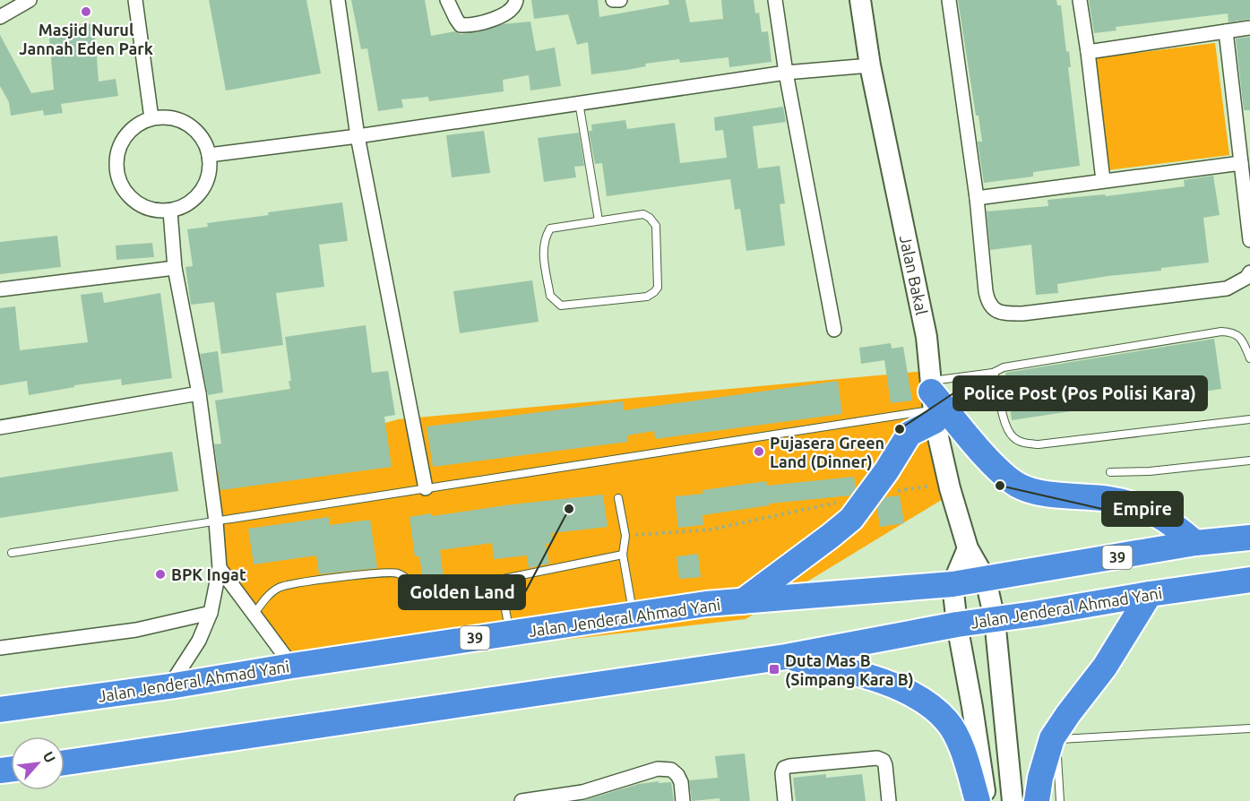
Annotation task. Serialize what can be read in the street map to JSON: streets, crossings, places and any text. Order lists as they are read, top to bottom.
{
  "streets": {
    "highway": ["39", "Jalan Jenderal Ahmad Yani"],
    "street": ["Jalan Bakal"]
  },
  "crossings": [
    ["Jalan Bakal", "Jalan Jenderal Ahmad Yani"]
  ],
  "places": {
    "other": [
      "Masjid Nurul Jannah Eden Park",
      "Police Post (Pos Polisi Kara)",
      "Pujasera Green Land (Dinner)",
      "Empire",
      "Golden Land",
      "BPK Ingat"
    ],
    "transit": ["Duta Mas B (Simpang Kara B)"]
  },
  "north": "top right"
}
